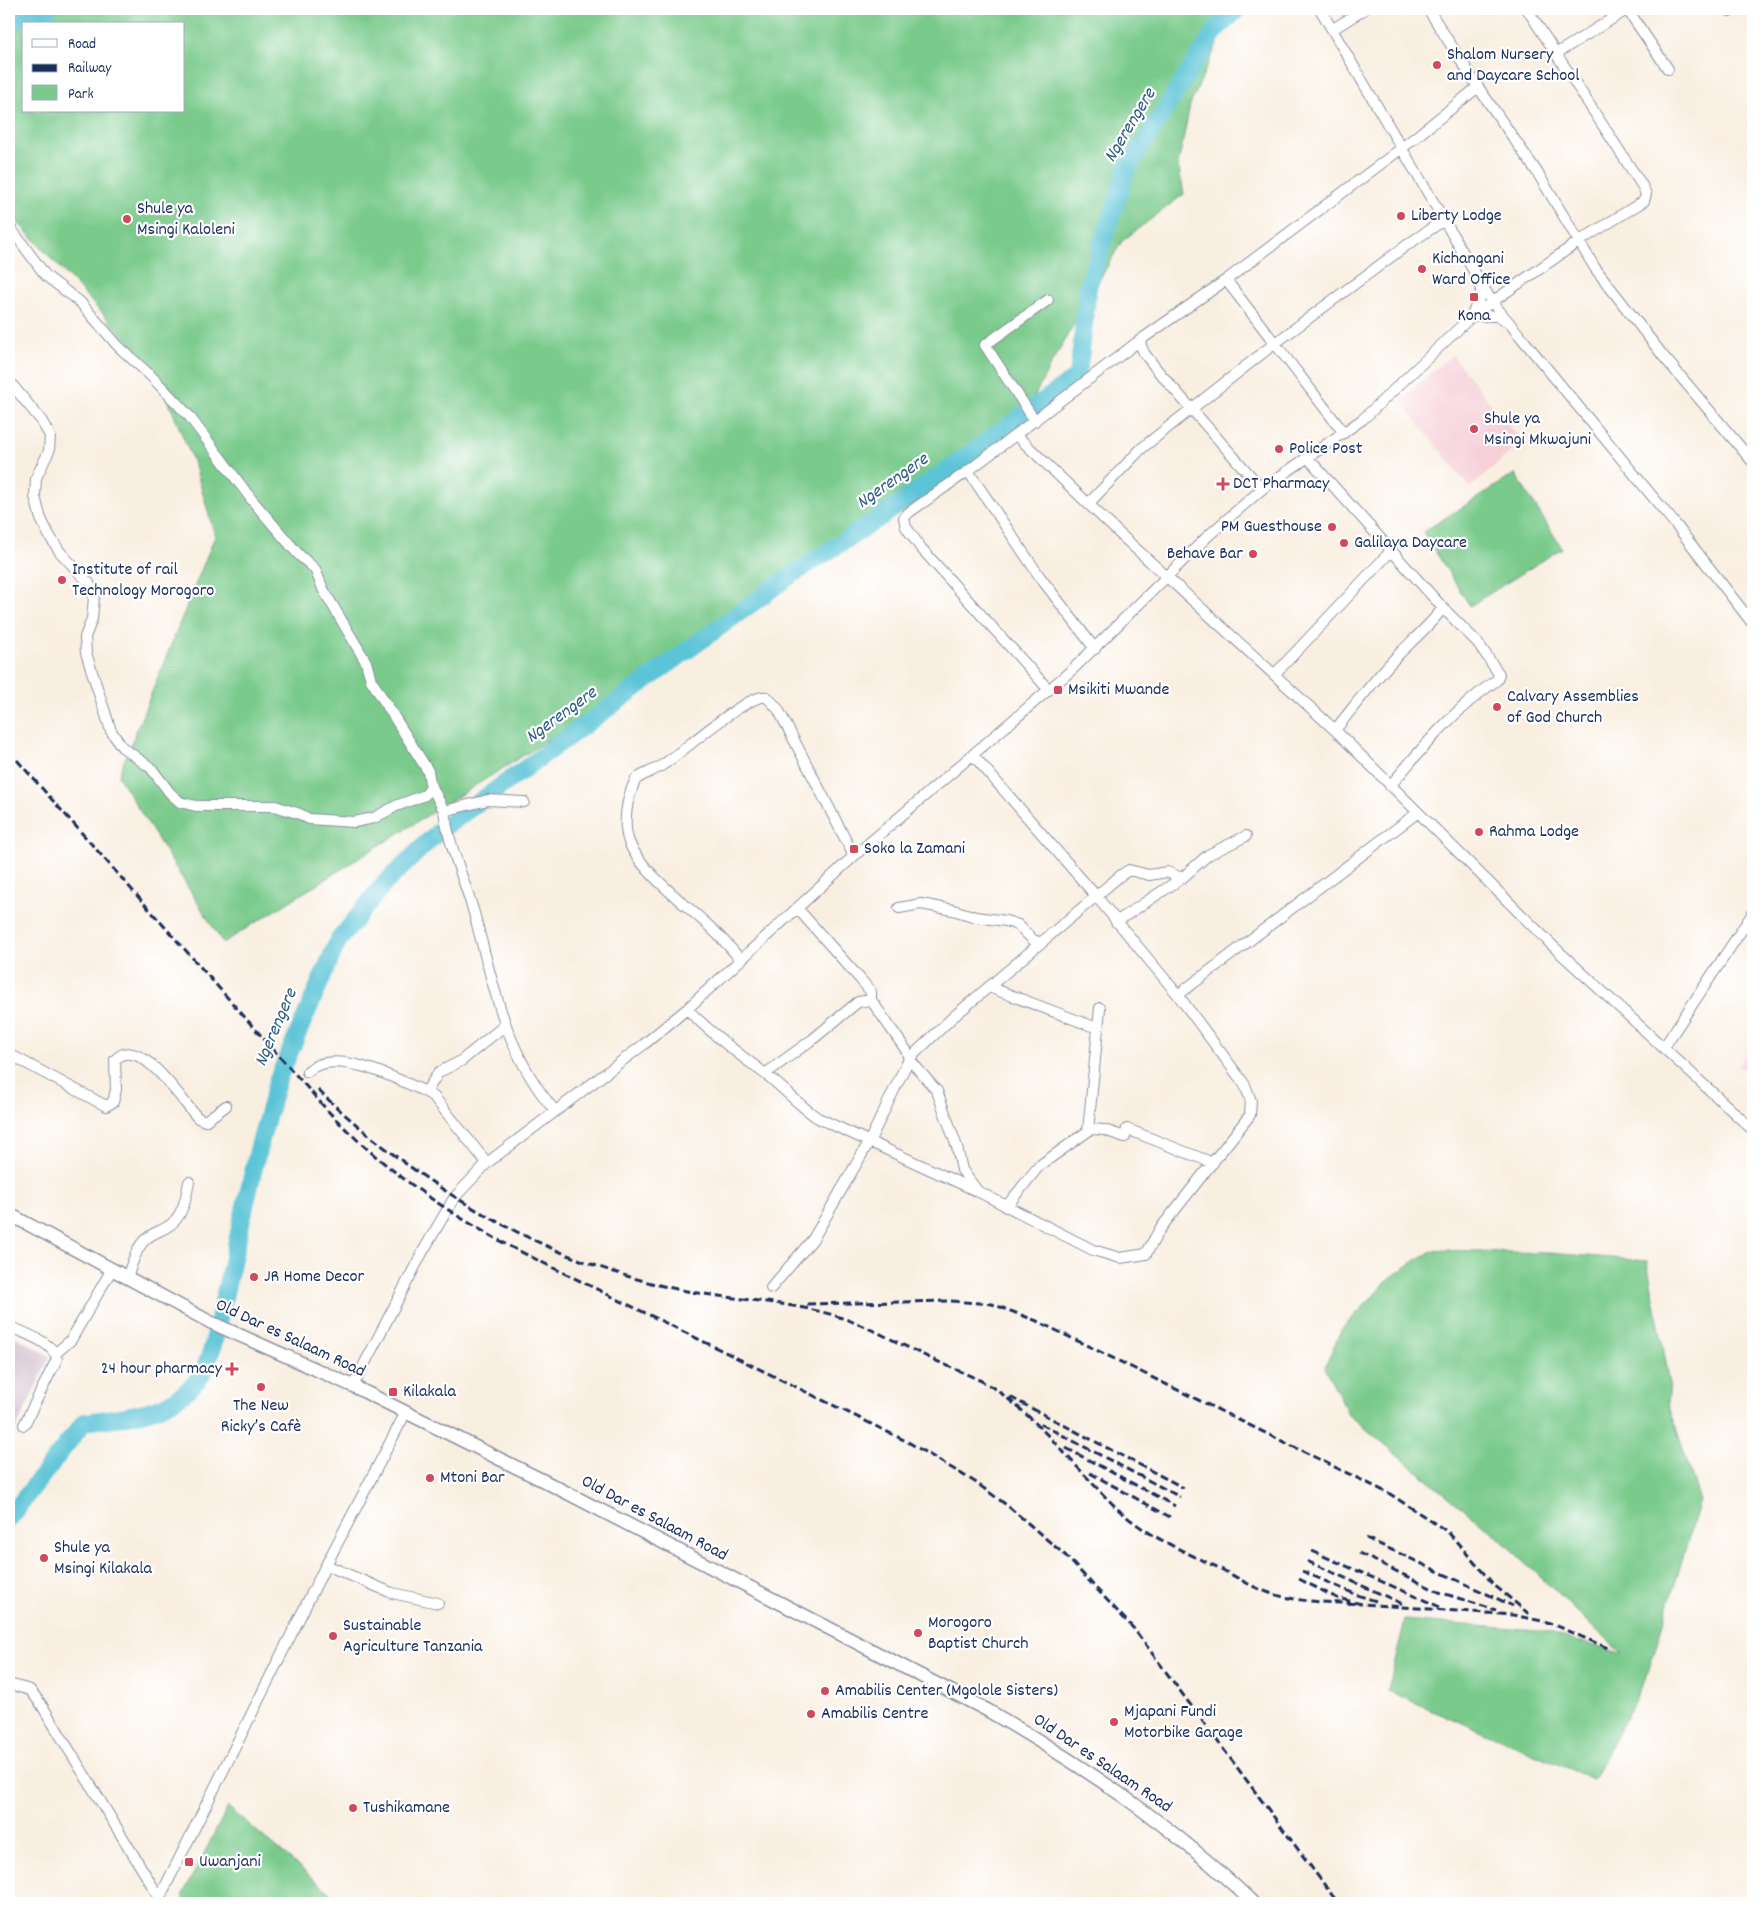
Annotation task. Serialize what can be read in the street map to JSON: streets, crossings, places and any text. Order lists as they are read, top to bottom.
{
  "streets": {
    "main road": ["Old Dar es Salaam Road"]
  },
  "water": ["Ngerengere"],
  "places": {
    "other": [
      "Shalom Nursery and Daycare School",
      "Liberty Lodge",
      "Shule ya Msingi Kaloleni",
      "Kichangani Ward Office",
      "Shule ya Msingi Mkwajuni",
      "Police Post",
      "PM Guesthouse",
      "Galilaya Daycare",
      "Behave Bar",
      "Institute of rail Technology Morogoro",
      "Calvary Assemblies of God Church",
      "Rahma Lodge",
      "JR Home Decor",
      "The New Ricky’s Cafè",
      "Mtoni Bar",
      "Shule ya Msingi Kilakala",
      "Morogoro Baptist Church",
      "Sustainable Agriculture Tanzania",
      "Amabilis Center (Mgolole Sisters)",
      "Amabilis Centre",
      "Mjapani Fundi Motorbike Garage",
      "Tushikamane"
    ],
    "transit": [
      "Kona",
      "Msikiti Mwande",
      "Soko la Zamani",
      "Kilakala",
      "Uwanjani"
    ],
    "health": ["DCT Pharmacy", "24 hour pharmacy"]
  },
  "legend": ["Road", "Railway", "Park"]
}
